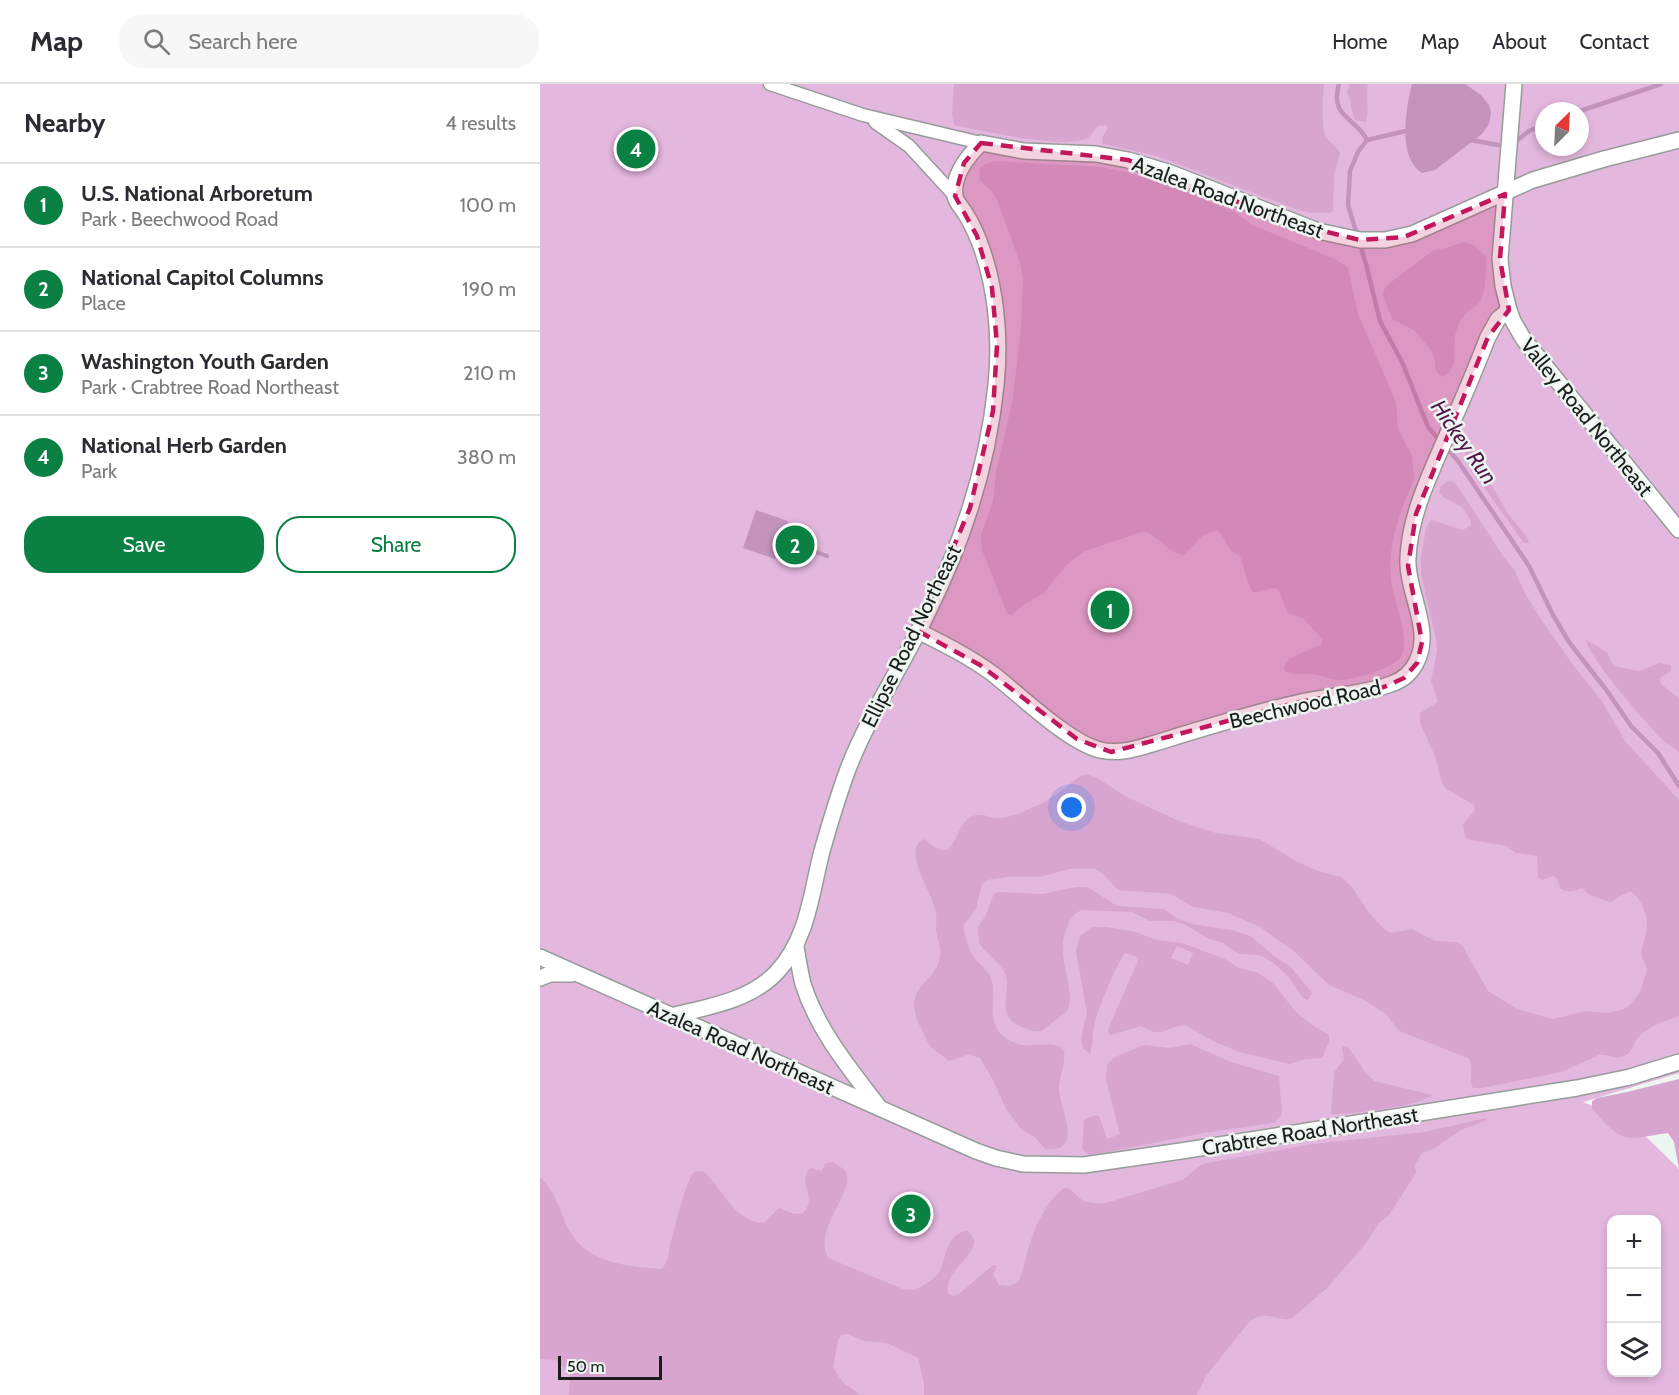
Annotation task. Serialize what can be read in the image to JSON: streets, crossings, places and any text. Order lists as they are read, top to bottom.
{
  "streets": {
    "street": [
      "Azalea Road Northeast",
      "Valley Road Northeast",
      "Ellipse Road Northeast",
      "Beechwood Road",
      "Crabtree Road Northeast"
    ]
  },
  "crossings": [
    ["Azalea Road Northeast", "Valley Road Northeast"],
    ["Azalea Road Northeast", "Ellipse Road Northeast"],
    ["Azalea Road Northeast", "Crabtree Road Northeast"],
    ["Valley Road Northeast", "Beechwood Road"],
    ["Ellipse Road Northeast", "Beechwood Road"]
  ],
  "water": ["Hickey Run"],
  "scale_bar": "50 m",
  "north": "top right",
  "page": {
    "header": "Map",
    "search": "Search here",
    "nav": [
      "Home",
      "Map",
      "About",
      "Contact"
    ],
    "heading": ["Nearby", "4 results"],
    "pins": [
      "4",
      "2",
      "1",
      "3"
    ],
    "list": [
      {
        "mark": "1",
        "name": "U.S. National Arboretum",
        "note": "Park · Beechwood Road",
        "value": "100 m"
      },
      {
        "mark": "2",
        "name": "National Capitol Columns",
        "note": "Place",
        "value": "190 m"
      },
      {
        "mark": "3",
        "name": "Washington Youth Garden",
        "note": "Park · Crabtree Road Northeast",
        "value": "210 m"
      },
      {
        "mark": "4",
        "name": "National Herb Garden",
        "note": "Park",
        "value": "380 m"
      }
    ],
    "buttons": ["Save", "Share"],
    "map_buttons": ["+", "−"],
    "scale": "50 m"
  }
}
